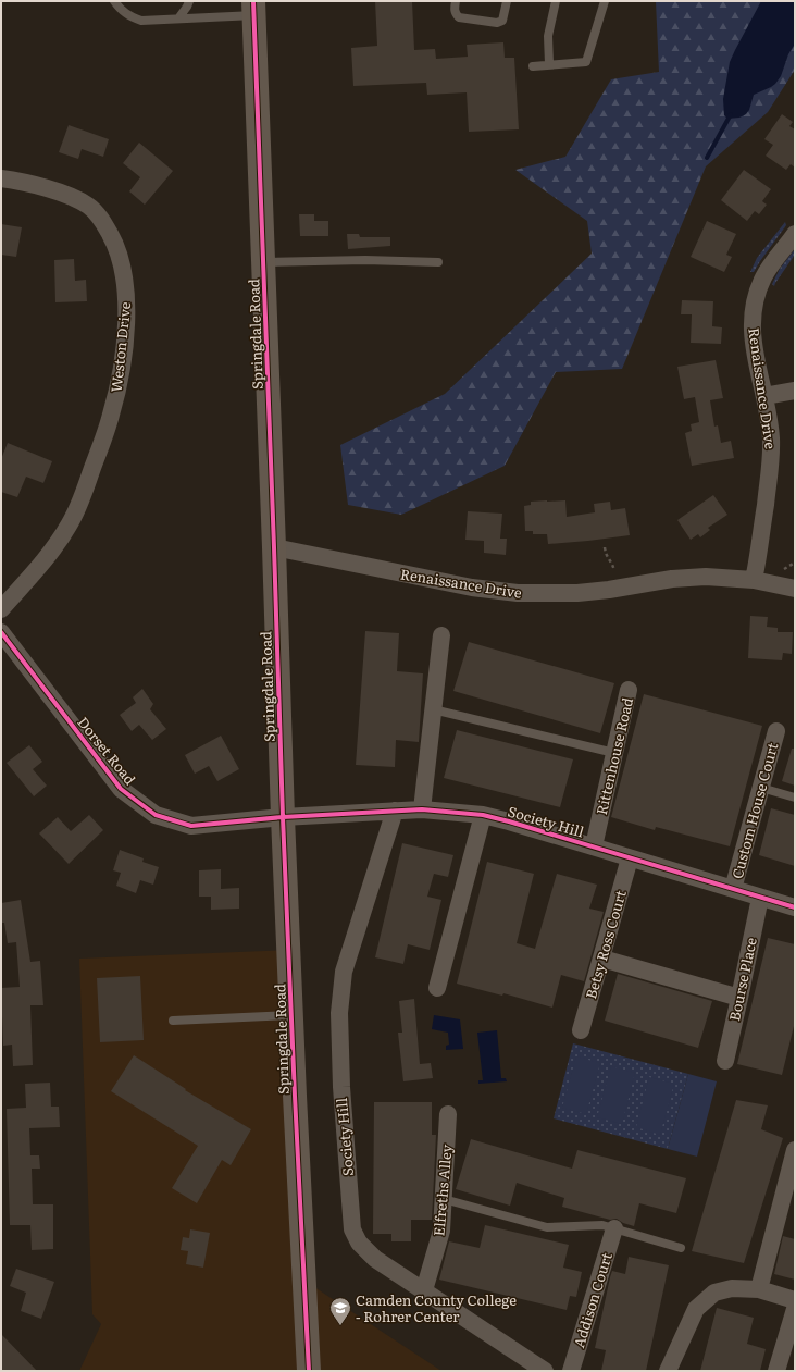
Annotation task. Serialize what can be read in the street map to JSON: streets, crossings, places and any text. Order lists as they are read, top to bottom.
{
  "streets": {
    "main road": ["Springdale Road"],
    "street": [
      "Weston Drive",
      "Renaissance Drive",
      "Dorset Road",
      "Rittenhouse Road",
      "Custom House Court",
      "Society Hill",
      "Betsy Ross Court",
      "Bourse Place",
      "Elfreths Alley",
      "Addison Court"
    ]
  },
  "crossings": [
    ["Springdale Road", "Renaissance Drive"],
    ["Springdale Road", "Dorset Road"],
    ["Springdale Road", "Society Hill"],
    ["Dorset Road", "Society Hill"],
    ["Rittenhouse Road", "Society Hill"],
    ["Custom House Court", "Society Hill"],
    ["Society Hill", "Betsy Ross Court"],
    ["Society Hill", "Bourse Place"],
    ["Society Hill", "Elfreths Alley"]
  ],
  "places": {
    "school or university": ["Camden County College - Rohrer Center"]
  }
}
